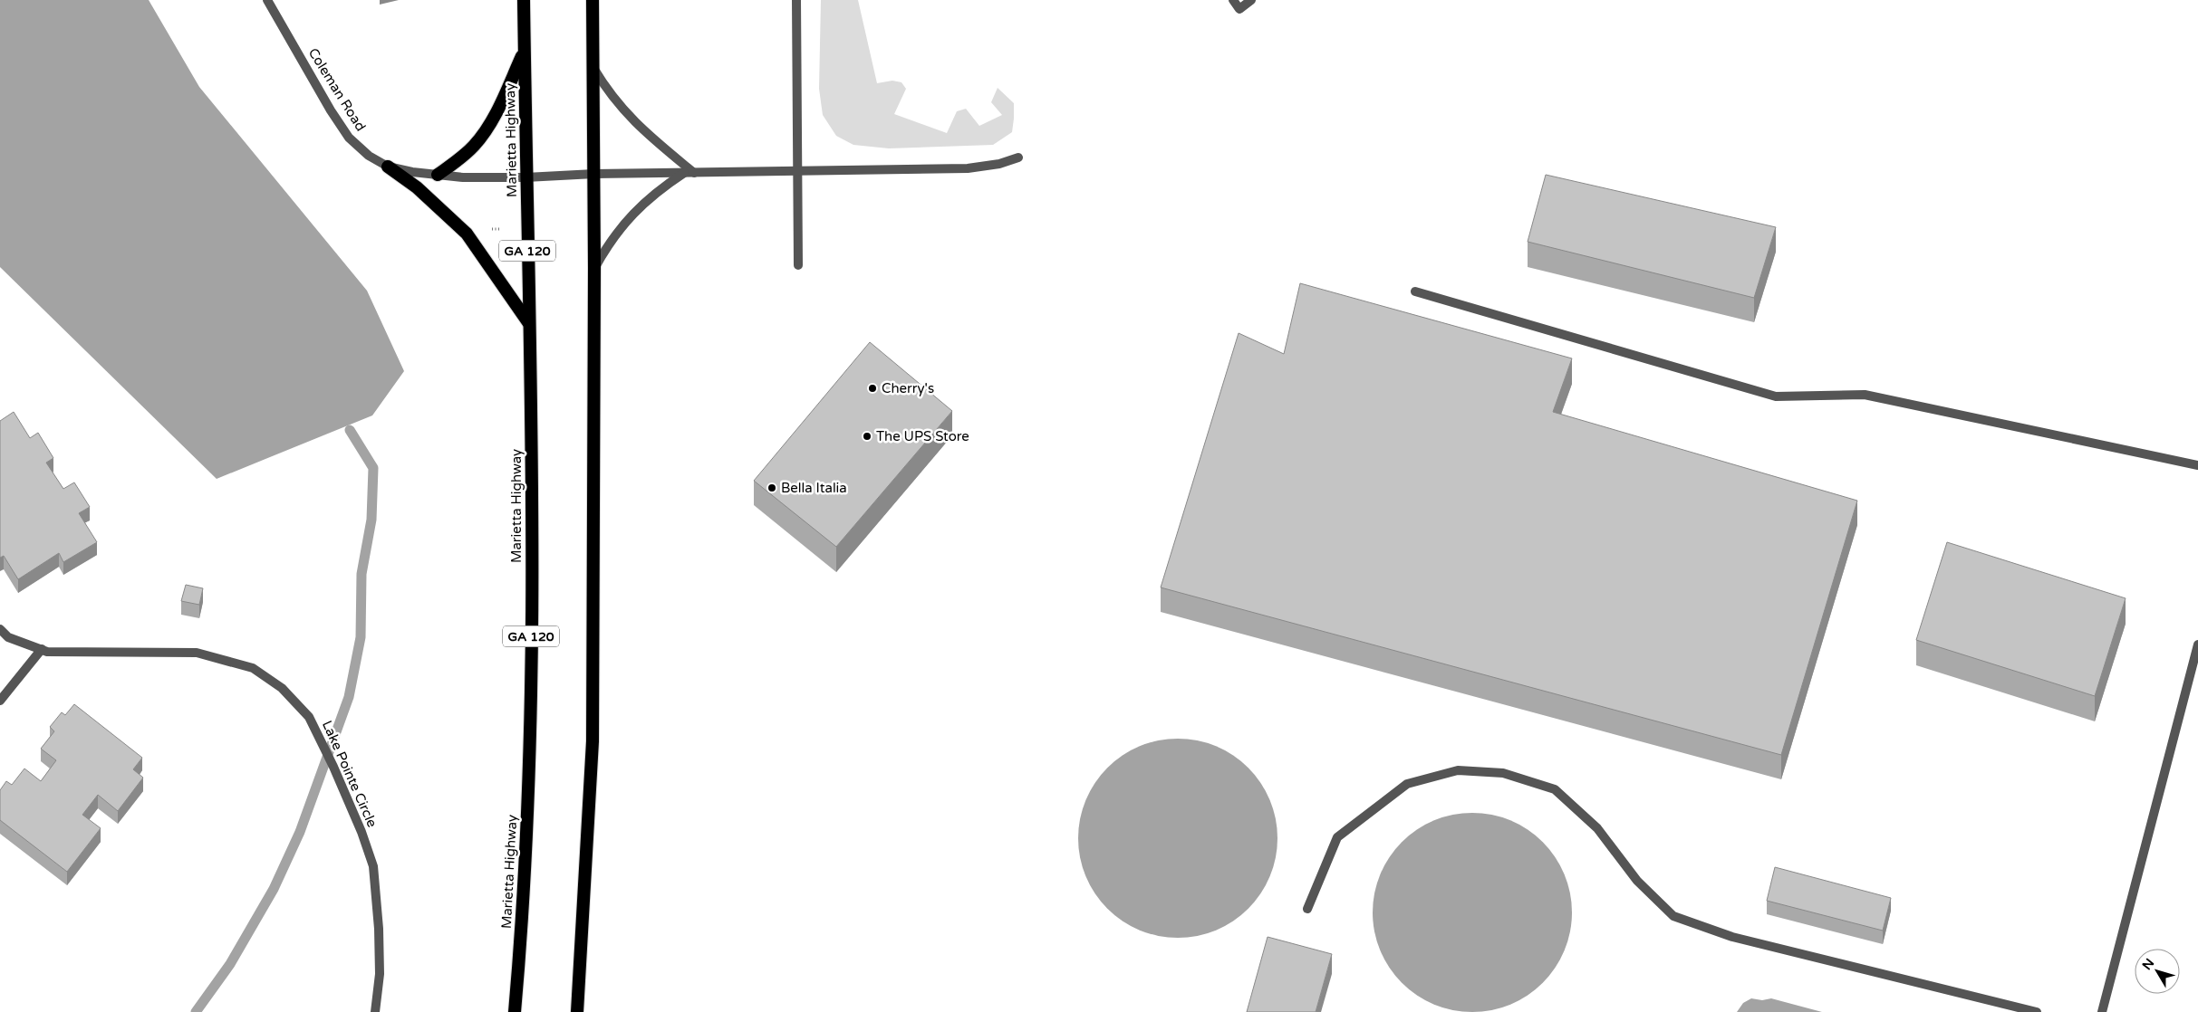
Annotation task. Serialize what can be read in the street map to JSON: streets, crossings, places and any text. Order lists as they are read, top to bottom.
{
  "streets": {
    "highway": ["Marietta Highway", "GA 120"],
    "street": ["Coleman Road", "Lake Pointe Circle"]
  },
  "crossings": [
    ["Coleman Road", "Marietta Highway"]
  ],
  "places": ["Cherry's", "The UPS Store", "Bella Italia"],
  "north": "top left"
}
